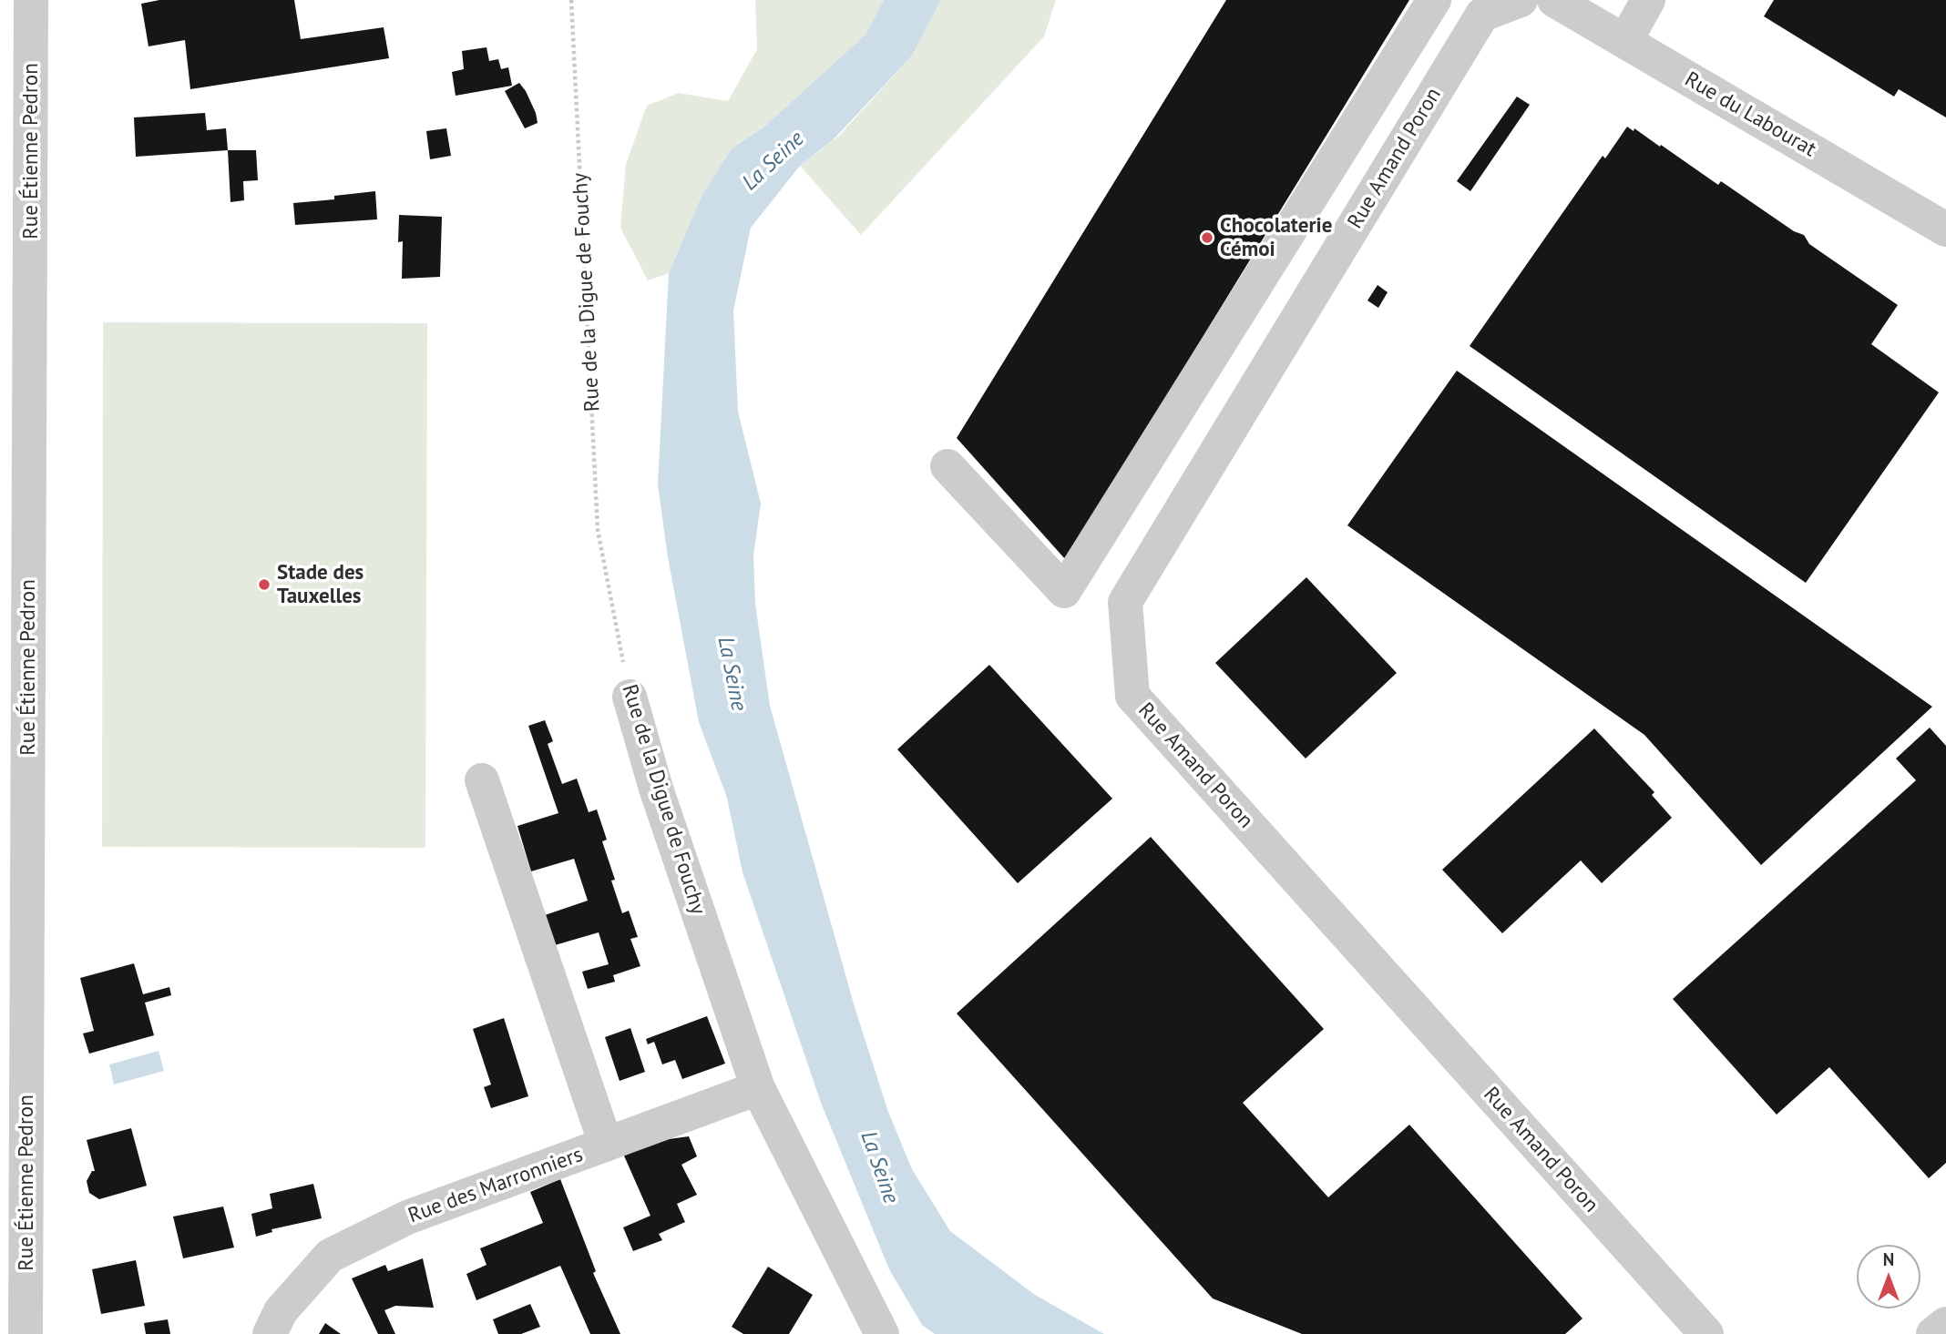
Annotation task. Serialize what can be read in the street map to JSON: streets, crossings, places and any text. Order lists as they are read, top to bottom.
{
  "streets": {
    "street": [
      "Rue du Labourat",
      "Rue Étienne Pedron",
      "Rue Amand Poron",
      "Rue de la Digue de Fouchy",
      "Rue des Marronniers"
    ]
  },
  "crossings": [
    ["Rue de la Digue de Fouchy", "Rue des Marronniers"]
  ],
  "water": ["La Seine"],
  "places": ["Chocolaterie Cémoi", "Stade des Tauxelles"],
  "north": "top"
}
